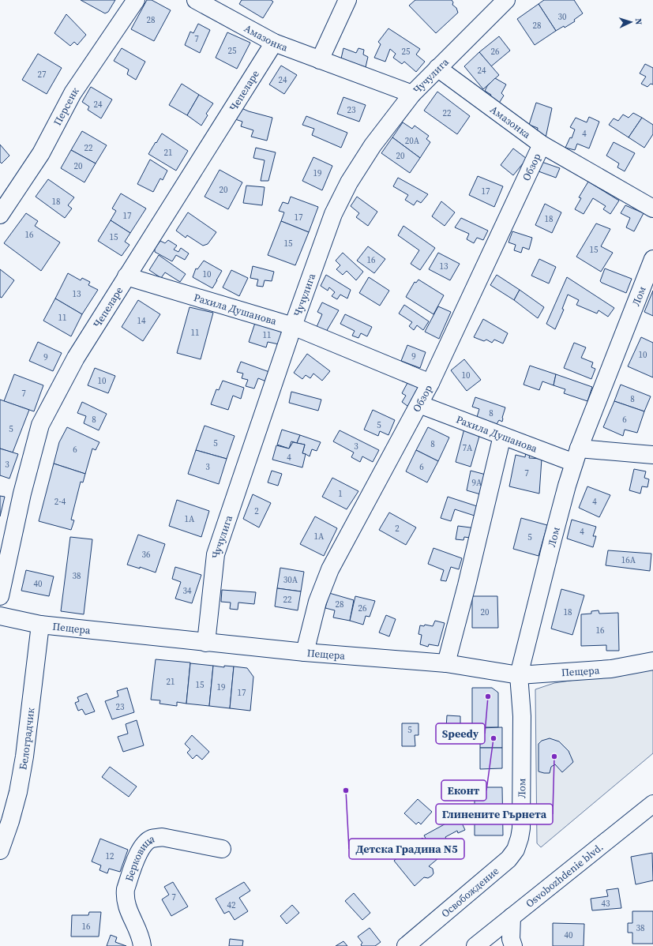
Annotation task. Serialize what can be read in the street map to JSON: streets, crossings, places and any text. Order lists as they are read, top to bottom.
{
  "streets": {
    "street": [
      "Амазонка",
      "Чучулига",
      "Чепеларе",
      "Персенк",
      "Обзор",
      "Лом",
      "Рахила Душанова",
      "Пещера",
      "Белоградчик",
      "Берковица",
      "Osvobozhdenie blvd.",
      "Освобождение"
    ]
  },
  "crossings": [
    ["Амазонка", "Чучулига"],
    ["Амазонка", "Чепеларе"],
    ["Амазонка", "Обзор"],
    ["Чучулига", "Рахила Душанова"],
    ["Чучулига", "Пещера"],
    ["Чепеларе", "Рахила Душанова"],
    ["Обзор", "Рахила Душанова"],
    ["Обзор", "Пещера"],
    ["Лом", "Рахила Душанова"],
    ["Лом", "Пещера"],
    ["Лом", "Освобождение"],
    ["Пещера", "Белоградчик"]
  ],
  "places": [
    "Speedy",
    "Еконт",
    "Глинените Гърнета",
    "Детска Градина N5"
  ],
  "house_numbers": [
    "30",
    "28",
    "28",
    "7",
    "25",
    "25",
    "26",
    "24",
    "27",
    "24",
    "24",
    "23",
    "22",
    "4",
    "20А",
    "22",
    "21",
    "20",
    "20",
    "19",
    "20",
    "17",
    "18",
    "17",
    "17",
    "18",
    "16",
    "15",
    "15",
    "15",
    "16",
    "13",
    "10",
    "13",
    "11",
    "14",
    "11",
    "11",
    "10",
    "9",
    "9",
    "10",
    "10",
    "7",
    "8",
    "8",
    "8",
    "6",
    "5",
    "5",
    "5",
    "8",
    "3",
    "7А",
    "6",
    "4",
    "3",
    "3",
    "6",
    "7",
    "9А",
    "1",
    "2-4",
    "4",
    "2",
    "1А",
    "2",
    "4",
    "1А",
    "5",
    "36",
    "16А",
    "38",
    "30А",
    "40",
    "34",
    "22",
    "28",
    "26",
    "20",
    "18",
    "16",
    "21",
    "15",
    "19",
    "17",
    "23",
    "5",
    "12",
    "7",
    "43",
    "42",
    "16",
    "38",
    "40"
  ],
  "north": "right"
}
